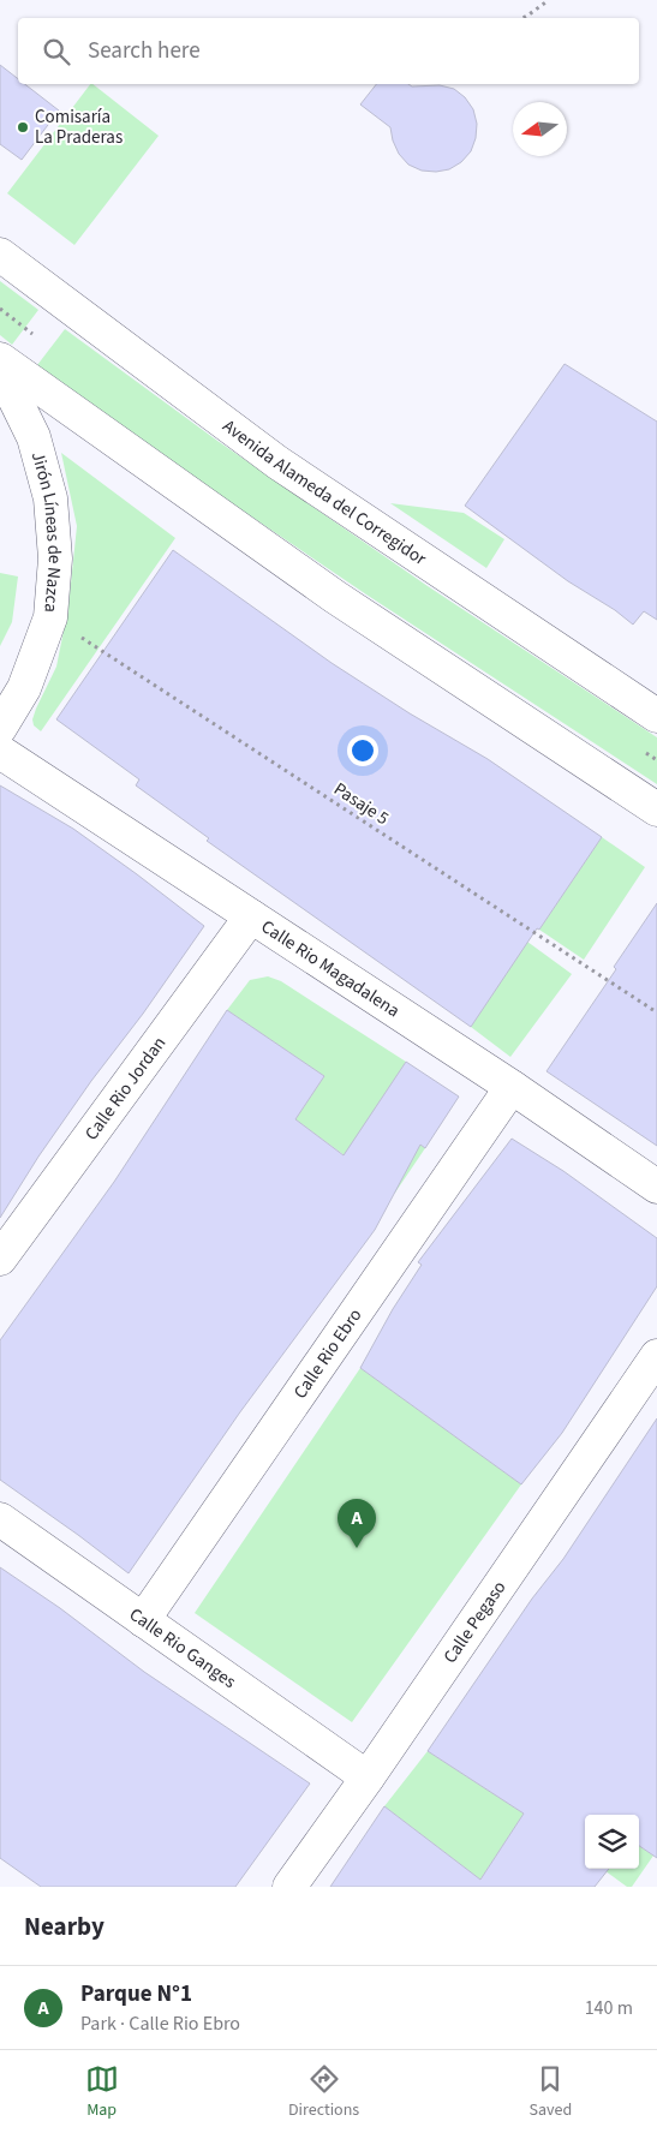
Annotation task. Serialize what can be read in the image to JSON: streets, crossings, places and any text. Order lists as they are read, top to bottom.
{
  "streets": {
    "street": [
      "Avenida Alameda del Corregidor",
      "Jirón Líneas de Nazca",
      "Calle Rio Magadalena",
      "Calle Rio Jordan",
      "Calle Rio Ebro",
      "Calle Pegaso",
      "Calle Rio Ganges"
    ],
    "path": ["Pasaje 5"]
  },
  "crossings": [
    ["Jirón Líneas de Nazca", "Pasaje 5"],
    ["Calle Rio Magadalena", "Calle Rio Jordan"],
    ["Calle Rio Magadalena", "Calle Rio Ebro"],
    ["Calle Rio Ebro", "Calle Rio Ganges"],
    ["Calle Pegaso", "Calle Rio Ganges"]
  ],
  "places": ["Comisaría La Praderas"],
  "north": "left",
  "page": {
    "search": "Search here",
    "pins": "A",
    "heading": "Nearby",
    "list": [
      {
        "mark": "A",
        "name": "Parque N°1",
        "note": "Park · Calle Rio Ebro",
        "value": "140 m"
      }
    ],
    "nav": ["Map", "Directions", "Saved"]
  }
}
